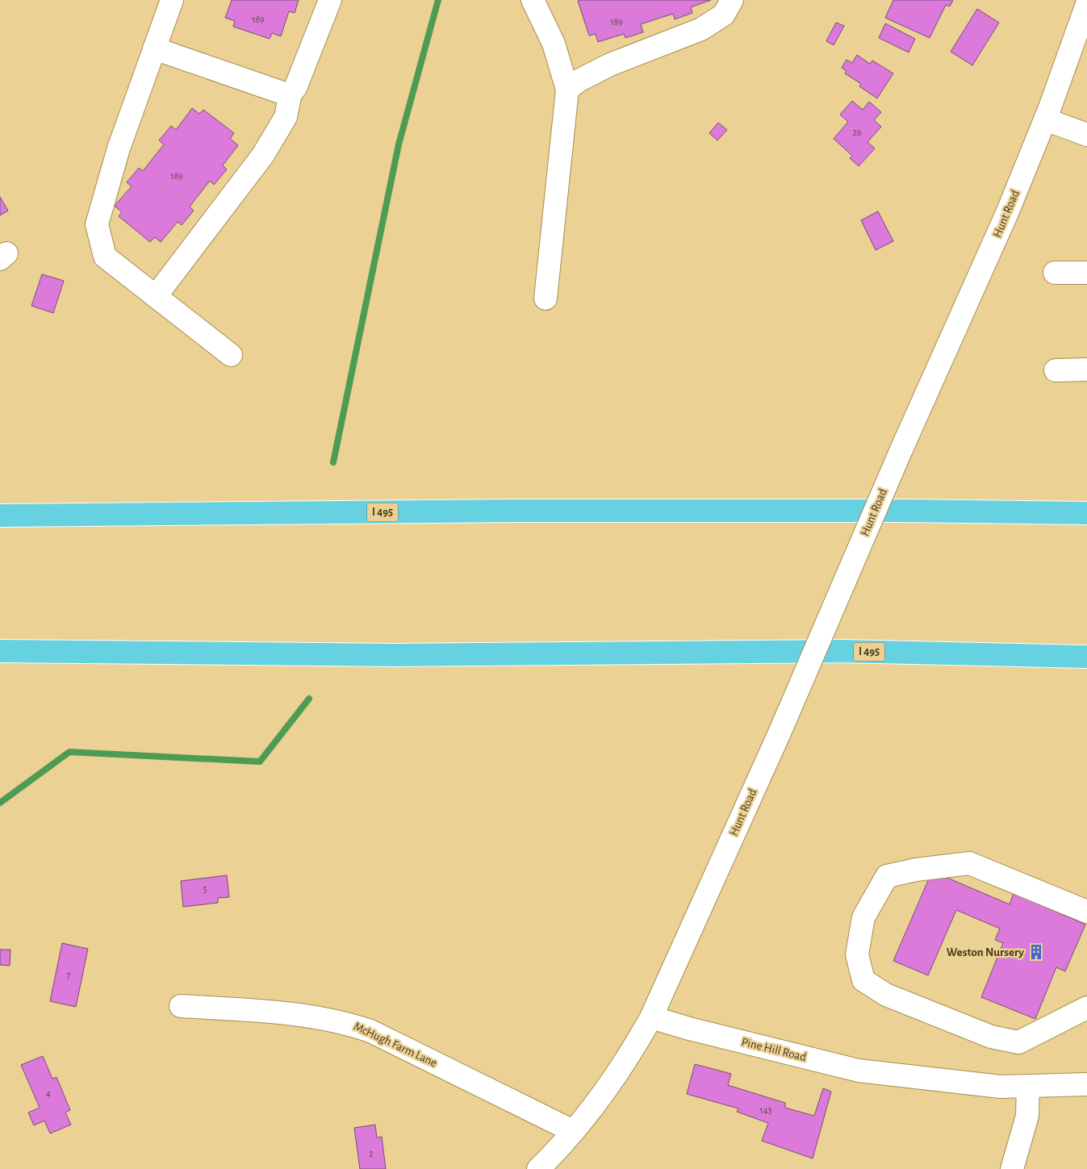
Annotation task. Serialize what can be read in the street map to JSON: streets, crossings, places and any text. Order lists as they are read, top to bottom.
{
  "streets": {
    "highway": ["I 495"],
    "street": ["Hunt Road", "McHugh Farm Lane", "Pine Hill Road"]
  },
  "crossings": [
    ["Hunt Road", "Pine Hill Road"]
  ],
  "places": {
    "building": ["Weston Nursery"]
  },
  "house_numbers": [
    "189",
    "189",
    "26",
    "189",
    "5",
    "7",
    "4",
    "143",
    "2"
  ]
}
